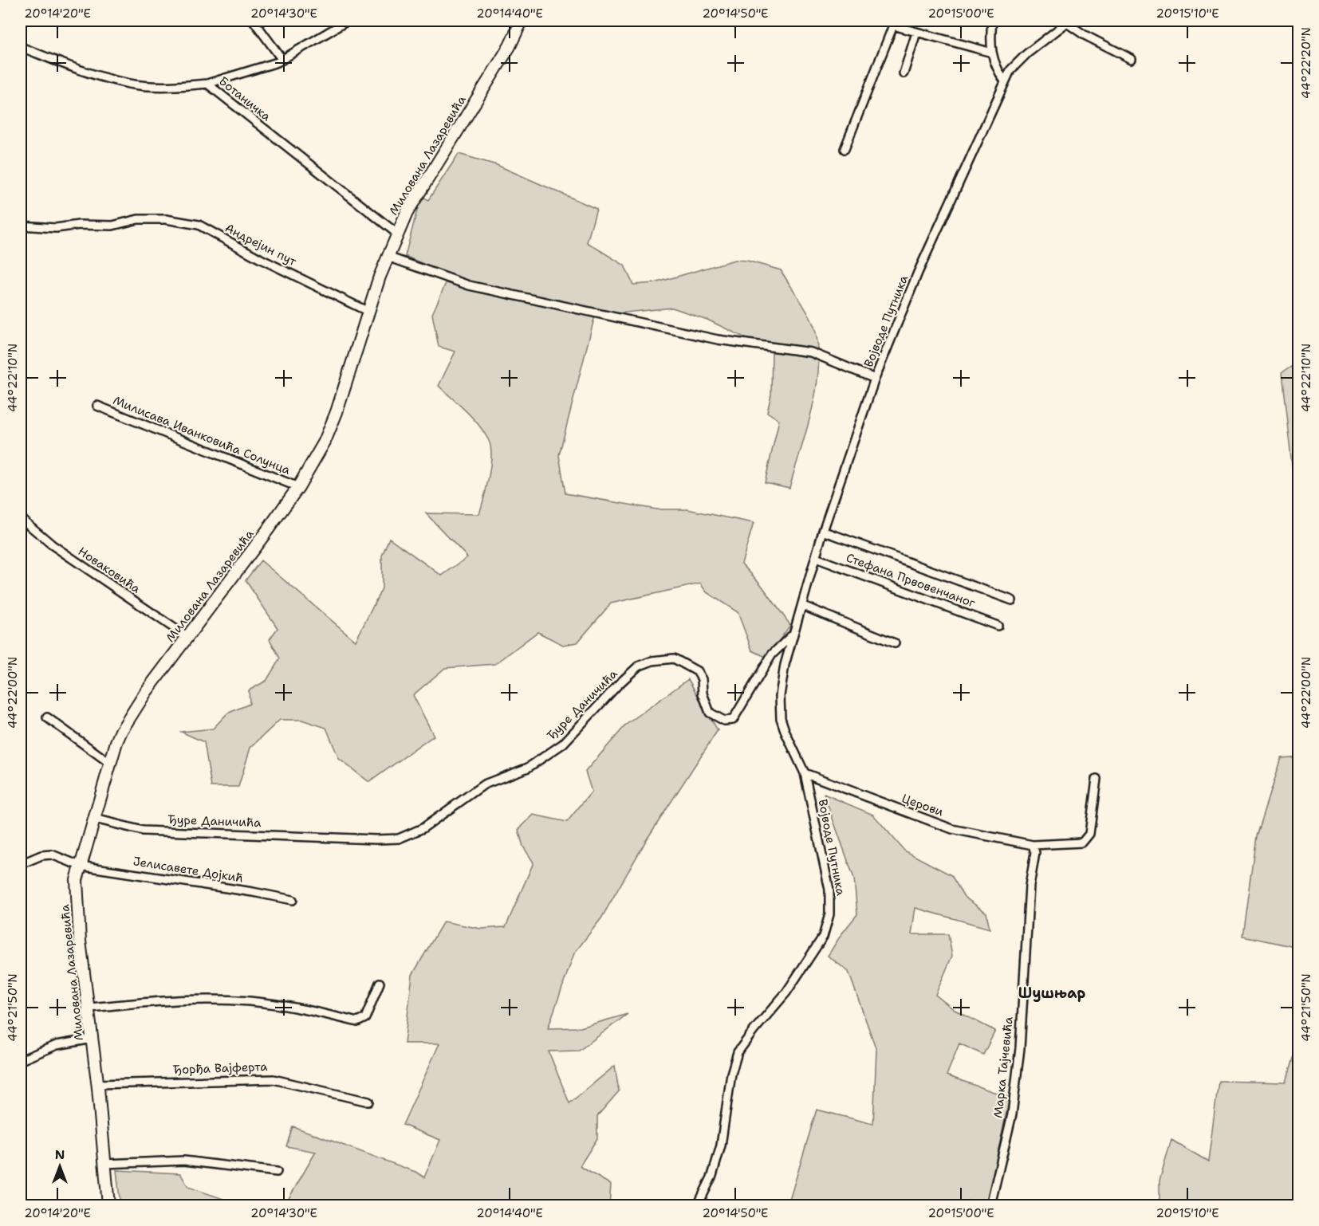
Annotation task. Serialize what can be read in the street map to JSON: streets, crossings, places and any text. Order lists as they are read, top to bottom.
{
  "streets": {
    "street": [
      "Ботаничка",
      "Милована Лазаревића",
      "Андрејин пут",
      "Војводе Путника",
      "Милисава Иванковића Солунца",
      "Новаковића",
      "Стефана Првовенчаног",
      "Ђуре Даничића",
      "Церови",
      "Јелисавете Дојкић",
      "Марка Тајчевића",
      "Ђорђа Вајферта"
    ]
  },
  "crossings": [
    ["Ботаничка", "Милована Лазаревића"],
    ["Милована Лазаревића", "Андрејин пут"],
    ["Милована Лазаревића", "Милисава Иванковића Солунца"],
    ["Милована Лазаревића", "Новаковића"],
    ["Милована Лазаревића", "Ђуре Даничића"],
    ["Милована Лазаревића", "Јелисавете Дојкић"],
    ["Милована Лазаревића", "Ђорђа Вајферта"],
    ["Војводе Путника", "Стефана Првовенчаног"],
    ["Војводе Путника", "Ђуре Даничића"],
    ["Војводе Путника", "Церови"],
    ["Церови", "Марка Тајчевића"]
  ],
  "districts": ["Шушњар"],
  "north": "top",
  "coordinates": [
    "20°14'20\"E",
    "20°14'30\"E",
    "20°14'40\"E",
    "20°14'50\"E",
    "20°15'00\"E",
    "20°15'10\"E",
    "44°22'20\"N",
    "44°22'10\"N",
    "44°22'00\"N",
    "44°21'50\"N"
  ]
}
